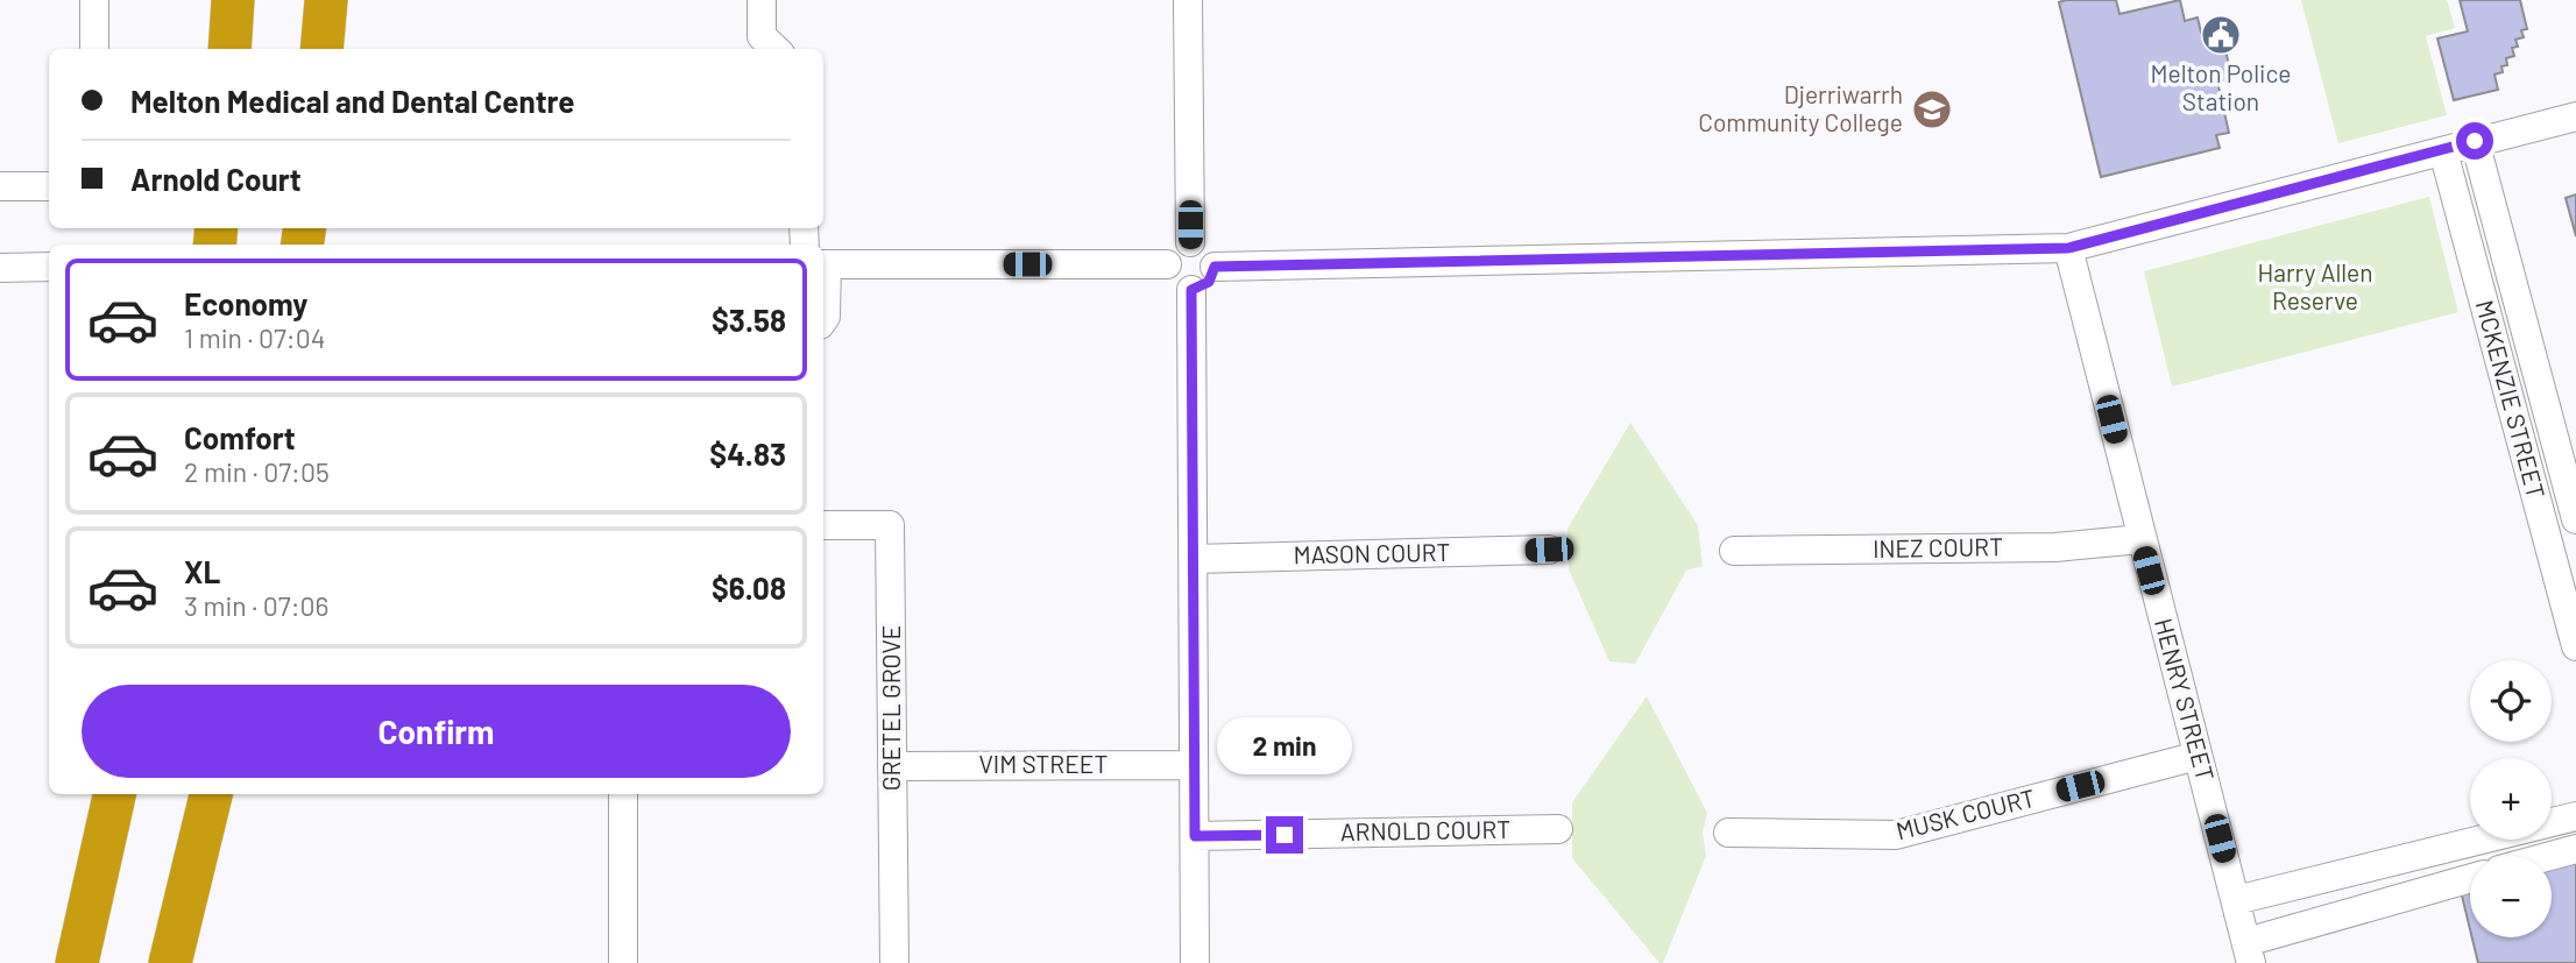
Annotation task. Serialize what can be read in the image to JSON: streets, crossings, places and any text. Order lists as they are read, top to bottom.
{
  "streets": {
    "street": [
      "MCKENZIE STREET",
      "INEZ COURT",
      "MASON COURT",
      "HENRY STREET",
      "GRETEL GROVE",
      "VIM STREET",
      "MUSK COURT",
      "ARNOLD COURT"
    ]
  },
  "crossings": [
    ["INEZ COURT", "HENRY STREET"],
    ["HENRY STREET", "MUSK COURT"],
    ["GRETEL GROVE", "VIM STREET"]
  ],
  "parks": ["Harry Allen Reserve"],
  "places": {
    "public building": ["Melton Police Station"],
    "school or university": ["Djerriwarrh Community College"]
  },
  "page": {
    "banner": ["Melton Medical and Dental Centre", "Arnold Court"],
    "list": [
      {
        "name": "Economy",
        "note": "1 min · 07:04",
        "value": "$3.58"
      },
      {
        "name": "Comfort",
        "note": "2 min · 07:05",
        "value": "$4.83"
      },
      {
        "name": "XL",
        "note": "3 min · 07:06",
        "value": "$6.08"
      }
    ],
    "map_buttons": ["+", "−"],
    "buttons": "Confirm",
    "bubble": "2 min"
  }
}
